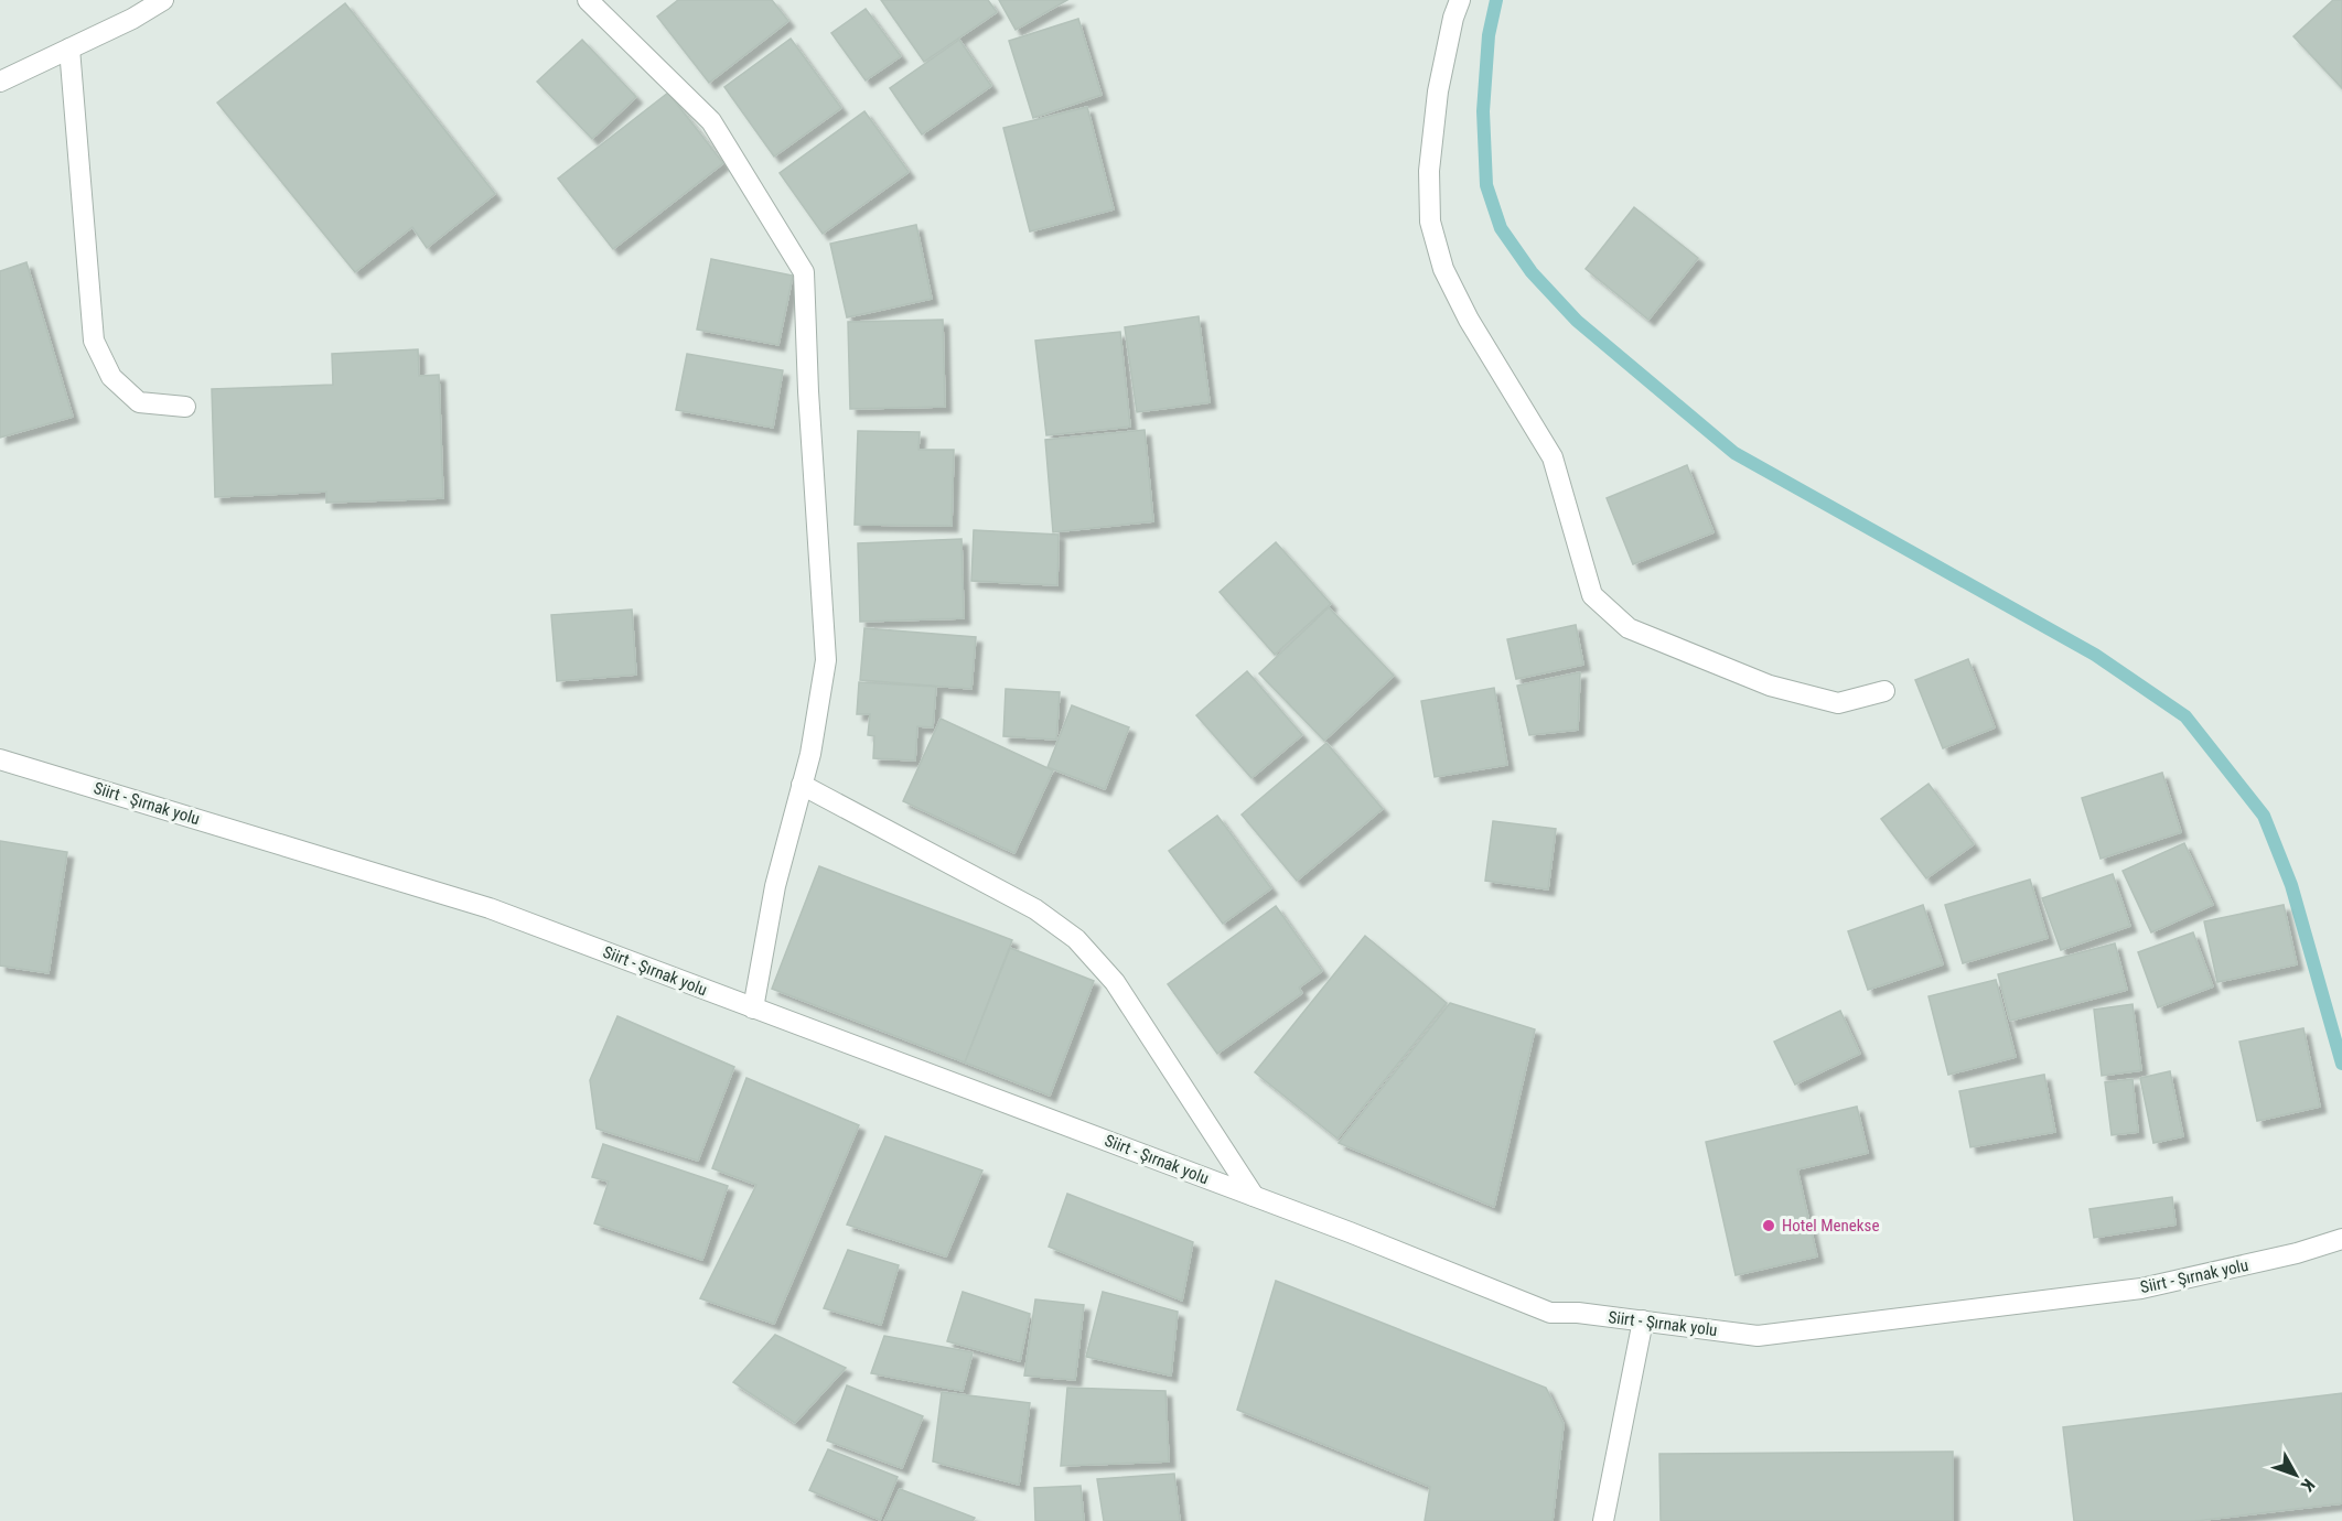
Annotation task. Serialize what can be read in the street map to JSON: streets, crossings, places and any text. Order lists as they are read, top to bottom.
{
  "streets": {
    "street": ["Siirt - Şırnak yolu"]
  },
  "places": ["Hotel Menekse"],
  "north": "bottom right"
}
